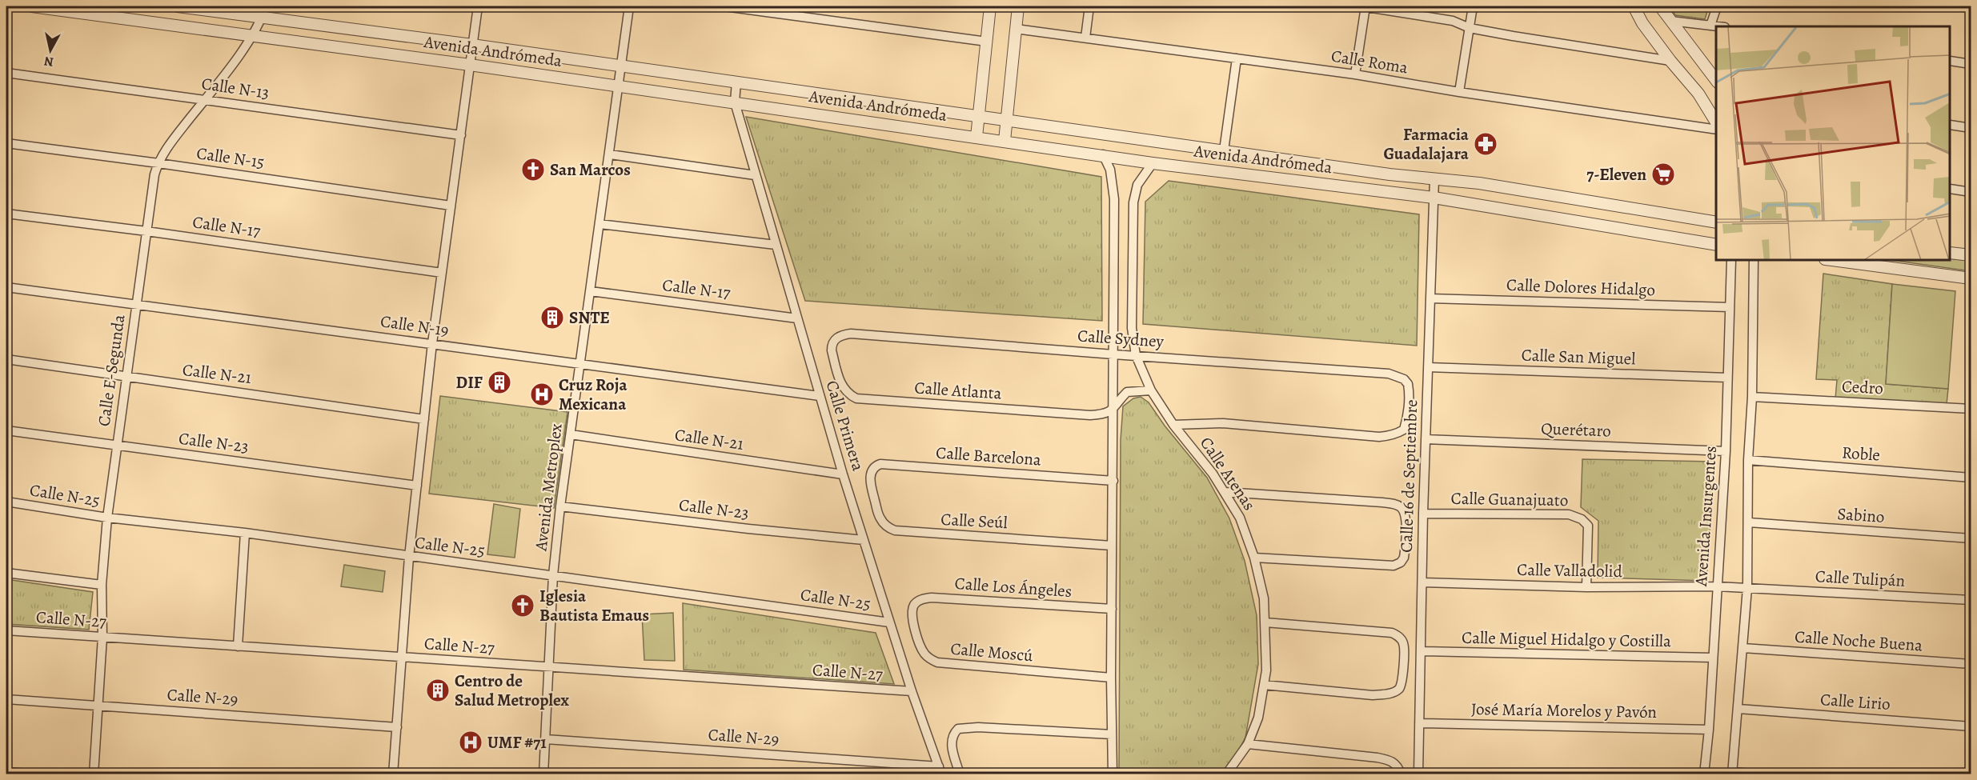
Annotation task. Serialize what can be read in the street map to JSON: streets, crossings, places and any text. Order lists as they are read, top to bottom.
{
  "streets": {
    "street": [
      "Avenida Andrómeda",
      "Calle Roma",
      "Calle N-13",
      "Calle N-15",
      "Calle N-17",
      "Calle Dolores Hidalgo",
      "Calle N-19",
      "Calle Sydney",
      "Calle San Miguel",
      "Calle E-Segunda",
      "Calle N-21",
      "Cedro",
      "Calle Atlanta",
      "Calle Primera",
      "Querétaro",
      "Calle N-23",
      "Roble",
      "Calle Barcelona",
      "Calle Atenas",
      "Calle 16 de Septiembre",
      "Avenida Metroplex",
      "Calle N-25",
      "Calle Guanajuato",
      "Sabino",
      "Avenida Insurgentes",
      "Calle Seúl",
      "Calle Valladolid",
      "Calle Tulipán",
      "Calle Los Ángeles",
      "Calle N-27",
      "Calle Miguel Hidalgo y Costilla",
      "Calle Noche Buena",
      "Calle Moscú",
      "Calle N-29",
      "Calle Lirio",
      "José María Morelos y Pavón"
    ]
  },
  "crossings": [
    ["Avenida Andrómeda", "Calle E-Segunda"],
    ["Avenida Andrómeda", "Calle Primera"],
    ["Avenida Andrómeda", "Calle Atenas"],
    ["Avenida Andrómeda", "Calle 16 de Septiembre"],
    ["Avenida Andrómeda", "Avenida Metroplex"],
    ["Calle N-13", "Calle E-Segunda"],
    ["Calle N-15", "Calle E-Segunda"],
    ["Calle N-17", "Calle E-Segunda"],
    ["Calle N-17", "Calle Primera"],
    ["Calle N-17", "Avenida Metroplex"],
    ["Calle Dolores Hidalgo", "Calle 16 de Septiembre"],
    ["Calle Dolores Hidalgo", "Avenida Insurgentes"],
    ["Calle N-19", "Calle E-Segunda"],
    ["Calle N-19", "Calle Primera"],
    ["Calle N-19", "Avenida Metroplex"],
    ["Calle Sydney", "Calle Atlanta"],
    ["Calle Sydney", "Calle Atenas"],
    ["Calle San Miguel", "Calle 16 de Septiembre"],
    ["Calle San Miguel", "Avenida Insurgentes"],
    ["Calle E-Segunda", "Calle N-21"],
    ["Calle E-Segunda", "Calle N-23"],
    ["Calle E-Segunda", "Calle N-25"],
    ["Calle E-Segunda", "Calle N-27"],
    ["Calle E-Segunda", "Calle N-29"],
    ["Calle N-21", "Calle Primera"],
    ["Calle N-21", "Avenida Metroplex"],
    ["Calle Primera", "Calle N-23"],
    ["Calle Primera", "Calle N-25"],
    ["Calle Primera", "Calle N-27"],
    ["Calle Primera", "Calle N-29"],
    ["Querétaro", "Calle 16 de Septiembre"],
    ["Querétaro", "Avenida Insurgentes"],
    ["Calle N-23", "Avenida Metroplex"],
    ["Calle Barcelona", "Calle Seúl"],
    ["Calle 16 de Septiembre", "Calle Guanajuato"],
    ["Calle 16 de Septiembre", "Calle Valladolid"],
    ["Calle 16 de Septiembre", "Calle Miguel Hidalgo y Costilla"],
    ["Calle 16 de Septiembre", "José María Morelos y Pavón"],
    ["Avenida Metroplex", "Calle N-25"],
    ["Avenida Metroplex", "Calle N-27"],
    ["Avenida Metroplex", "Calle N-29"],
    ["Calle Guanajuato", "Calle Valladolid"],
    ["Avenida Insurgentes", "Calle Valladolid"],
    ["Avenida Insurgentes", "Calle Miguel Hidalgo y Costilla"],
    ["Avenida Insurgentes", "José María Morelos y Pavón"],
    ["Calle Valladolid", "Calle Tulipán"],
    ["Calle Los Ángeles", "Calle Moscú"]
  ],
  "places": {
    "pharmacy": ["Farmacia Guadalajara"],
    "church": ["San Marcos", "Iglesia Bautista Emaus"],
    "supermarket": ["7-Eleven"],
    "building": ["SNTE", "DIF", "Centro de Salud Metroplex"],
    "hospital": ["Cruz Roja Mexicana", "UMF #71"]
  },
  "north": "bottom"
}
